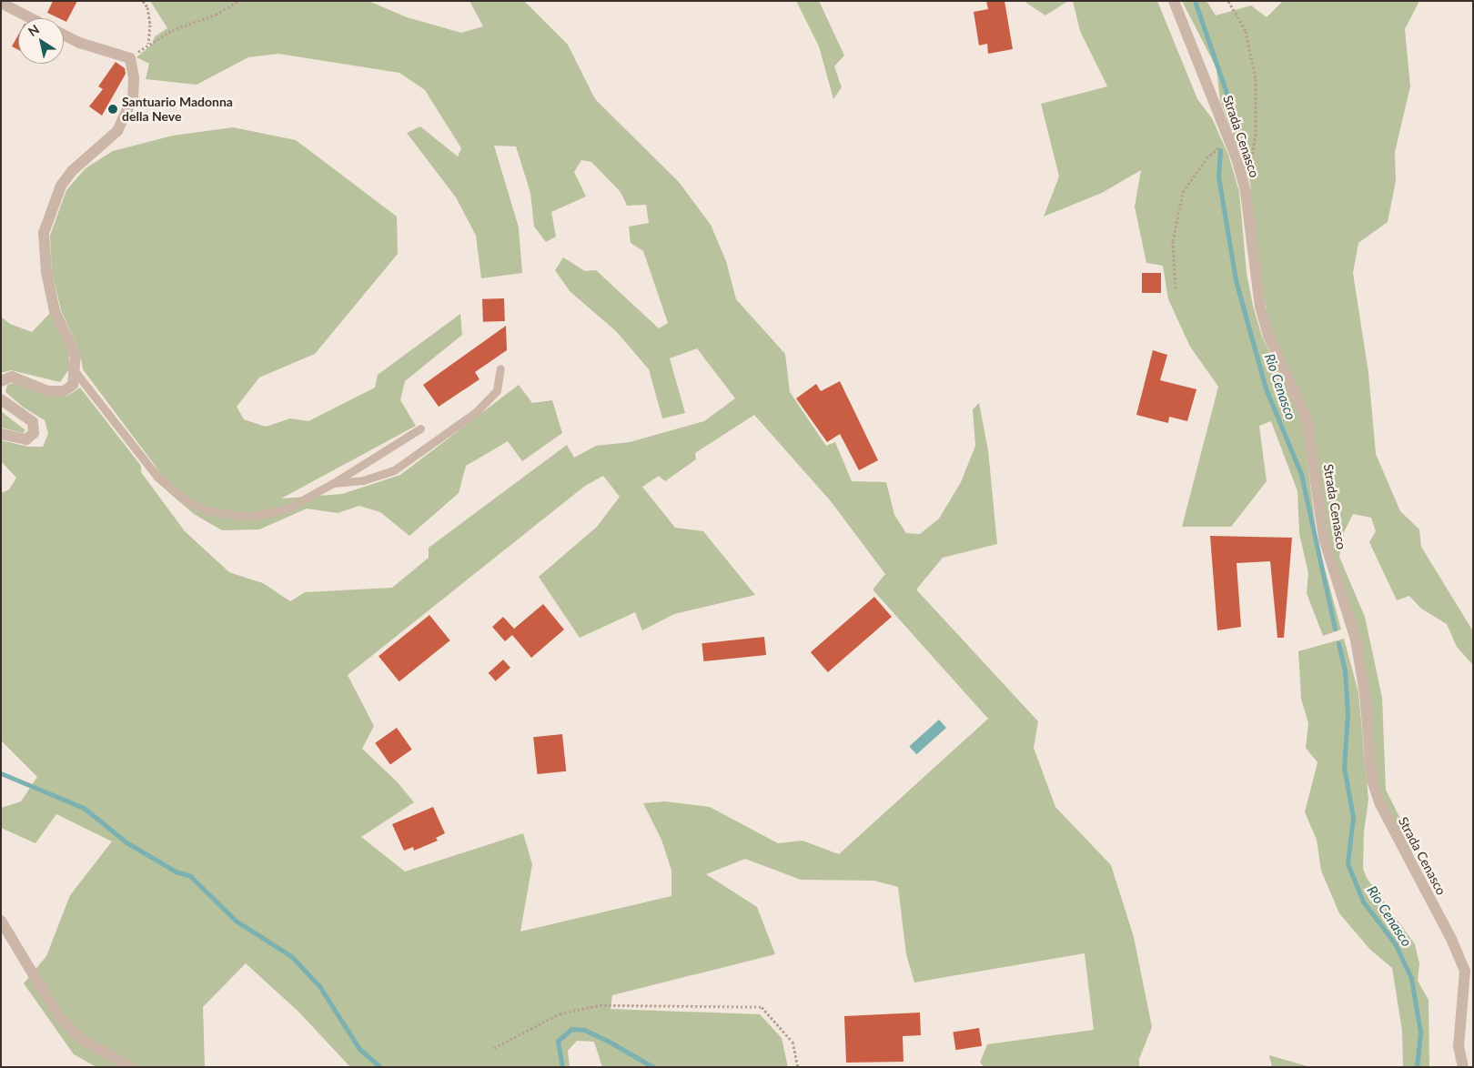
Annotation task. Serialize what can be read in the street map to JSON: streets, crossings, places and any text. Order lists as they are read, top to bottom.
{
  "streets": {
    "street": ["Strada Cenasco"]
  },
  "water": ["Rio Cenasco"],
  "places": ["Santuario Madonna della Neve"],
  "north": "top left"
}
